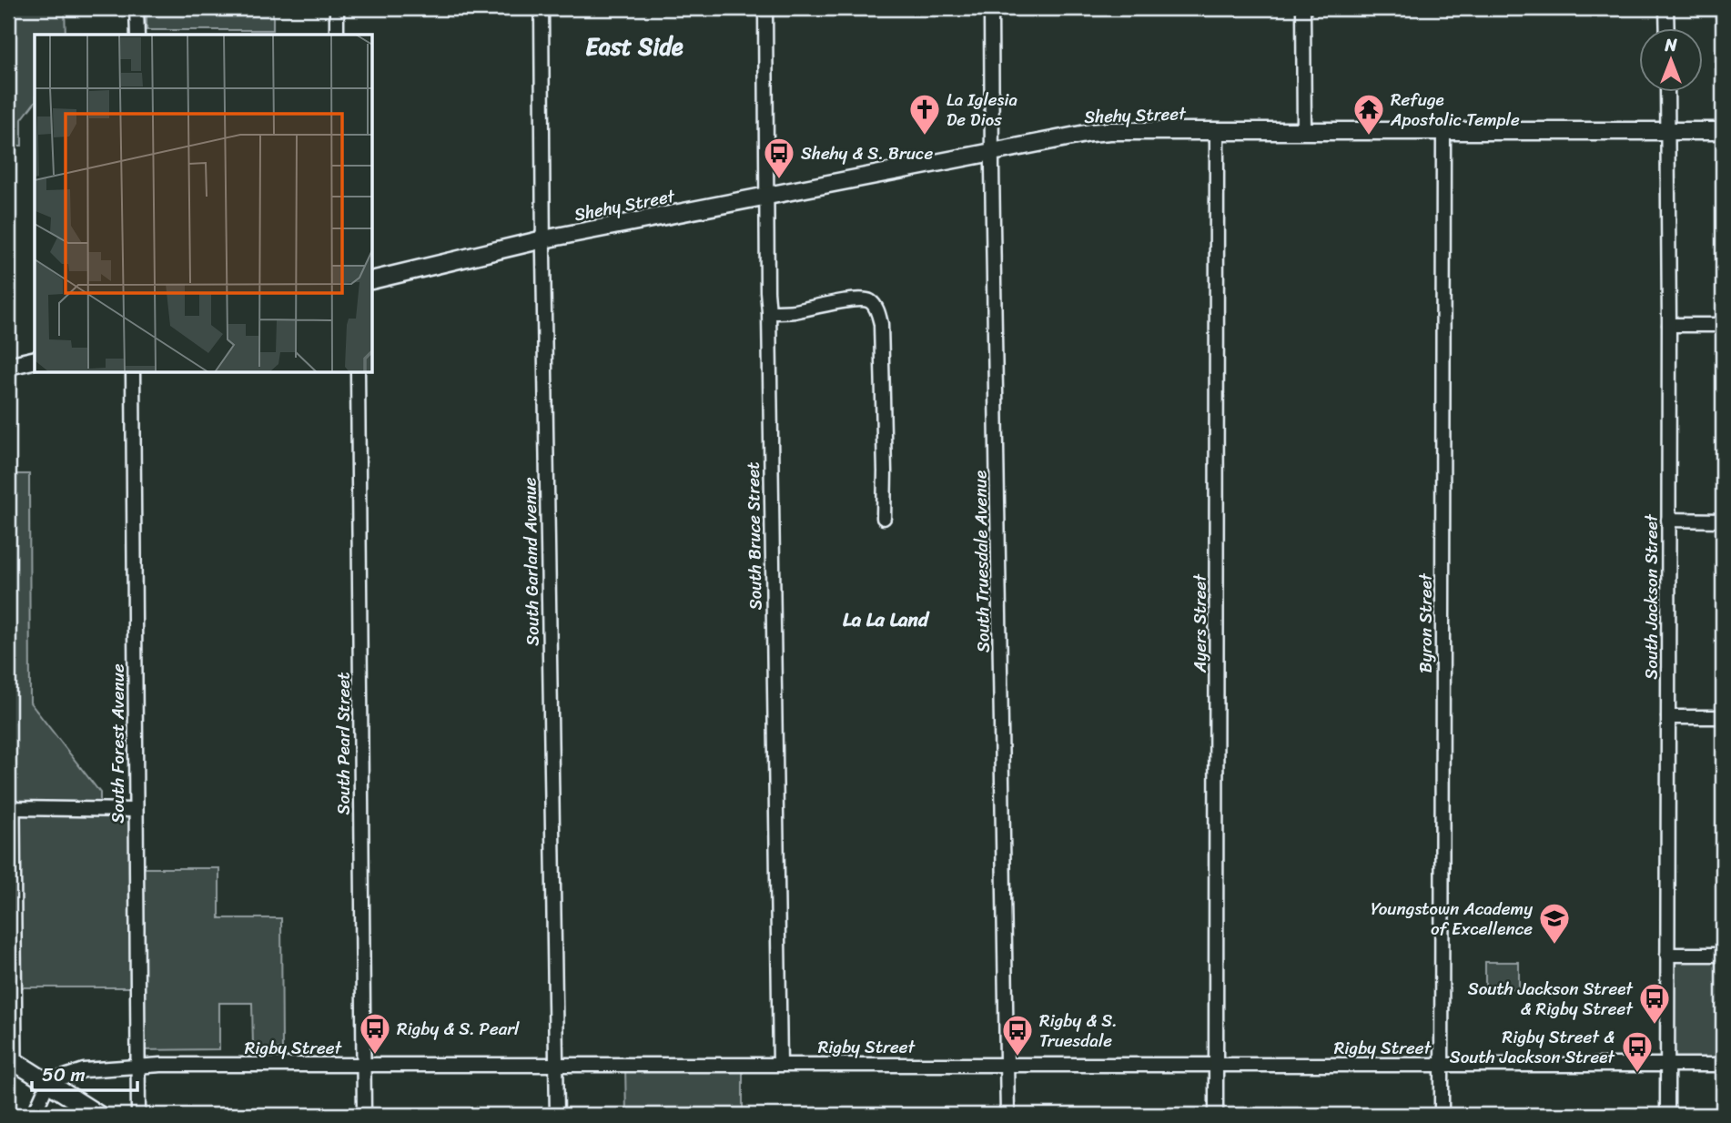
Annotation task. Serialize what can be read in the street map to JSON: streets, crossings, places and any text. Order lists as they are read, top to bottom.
{
  "streets": {
    "street": [
      "Shehy Street",
      "South Bruce Street",
      "South Garland Avenue",
      "South Truesdale Avenue",
      "South Jackson Street",
      "Ayers Street",
      "Byron Street",
      "South Forest Avenue",
      "South Pearl Street",
      "Rigby Street"
    ]
  },
  "crossings": [
    ["Shehy Street", "South Bruce Street"],
    ["Shehy Street", "South Garland Avenue"],
    ["Shehy Street", "South Truesdale Avenue"],
    ["Shehy Street", "South Jackson Street"],
    ["Shehy Street", "Ayers Street"],
    ["Shehy Street", "Byron Street"],
    ["South Bruce Street", "Rigby Street"],
    ["South Garland Avenue", "Rigby Street"],
    ["South Truesdale Avenue", "Rigby Street"],
    ["South Jackson Street", "Rigby Street"],
    ["Ayers Street", "Rigby Street"],
    ["Byron Street", "Rigby Street"],
    ["South Forest Avenue", "Rigby Street"],
    ["South Pearl Street", "Rigby Street"]
  ],
  "districts": ["East Side", "La La Land"],
  "places": {
    "church": ["La Iglesia De Dios"],
    "temple": ["Refuge Apostolic Temple"],
    "bus stop": [
      "Shehy & S. Bruce",
      "South Jackson Street & Rigby Street",
      "Rigby & S. Pearl",
      "Rigby & S. Truesdale",
      "Rigby Street & South Jackson Street"
    ],
    "school or university": ["Youngstown Academy of Excellence"]
  },
  "scale_bar": "50 m",
  "north": "top"
}
